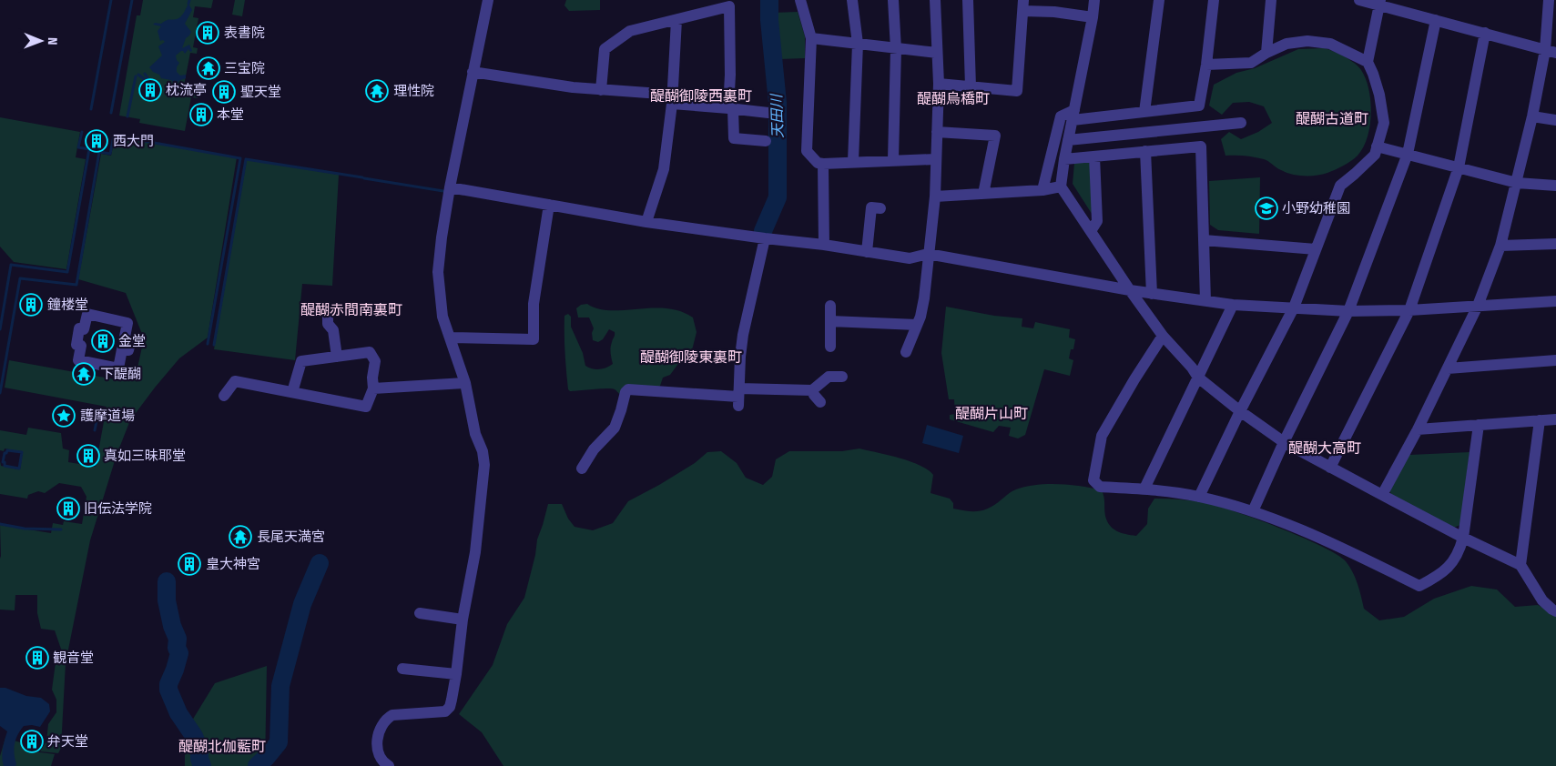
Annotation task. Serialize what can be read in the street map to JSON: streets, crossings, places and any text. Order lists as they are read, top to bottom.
{
  "districts": [
    "醍醐御陵西裏町",
    "醍醐烏橋町",
    "醍醐古道町",
    "醍醐赤間南裏町",
    "醍醐御陵東裏町",
    "醍醐片山町",
    "醍醐大高町",
    "醍醐北伽藍町"
  ],
  "water": ["天田川"],
  "places": {
    "building": [
      "表書院",
      "枕流亭",
      "聖天堂",
      "本堂",
      "西大門",
      "鐘楼堂",
      "金堂",
      "真如三昧耶堂",
      "旧伝法学院",
      "皇大神宮",
      "観音堂",
      "弁天堂"
    ],
    "temple": [
      "三宝院",
      "理性院",
      "下醍醐",
      "長尾天満宮"
    ],
    "school or university": ["小野幼稚園"],
    "place": ["護摩道場"]
  },
  "north": "right"
}
